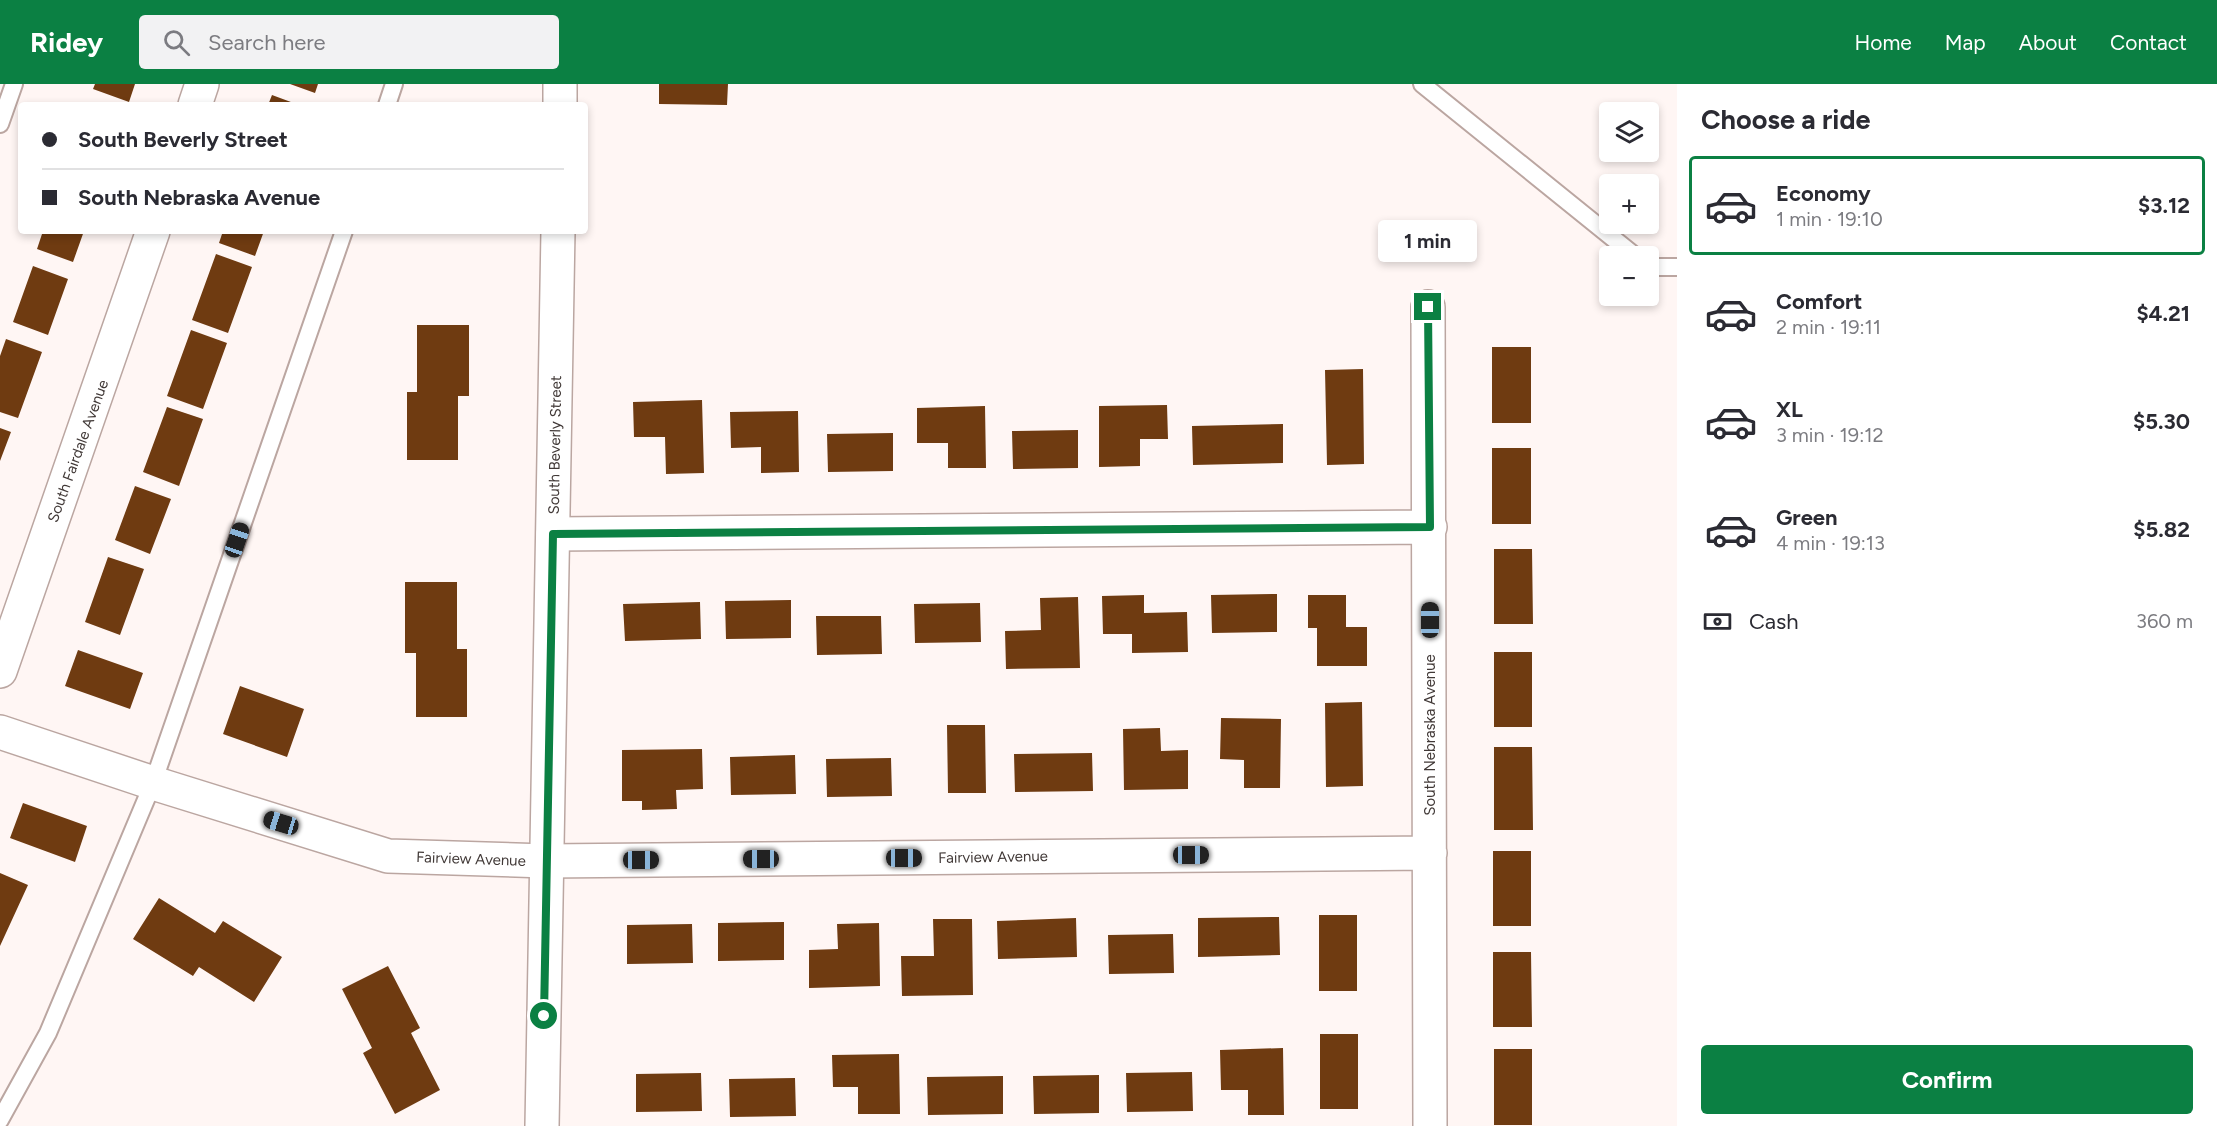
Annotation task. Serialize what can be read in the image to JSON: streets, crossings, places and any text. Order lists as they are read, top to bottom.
{
  "streets": {
    "street": [
      "South Beverly Street",
      "South Fairdale Avenue",
      "South Nebraska Avenue",
      "Fairview Avenue"
    ]
  },
  "crossings": [
    ["South Beverly Street", "Fairview Avenue"],
    ["South Nebraska Avenue", "Fairview Avenue"]
  ],
  "page": {
    "header": "Ridey",
    "search": "Search here",
    "nav": [
      "Home",
      "Map",
      "About",
      "Contact"
    ],
    "heading": "Choose a ride",
    "map_buttons": ["+", "−"],
    "banner": ["South Beverly Street", "South Nebraska Avenue"],
    "list": [
      {
        "name": "Economy",
        "note": "1 min · 19:10",
        "value": "$3.12"
      },
      {
        "name": "Comfort",
        "note": "2 min · 19:11",
        "value": "$4.21"
      },
      {
        "name": "XL",
        "note": "3 min · 19:12",
        "value": "$5.30"
      },
      {
        "name": "Green",
        "note": "4 min · 19:13",
        "value": "$5.82"
      }
    ],
    "bubble": "1 min",
    "pay": ["Cash", "360 m"],
    "buttons": "Confirm"
  }
}
